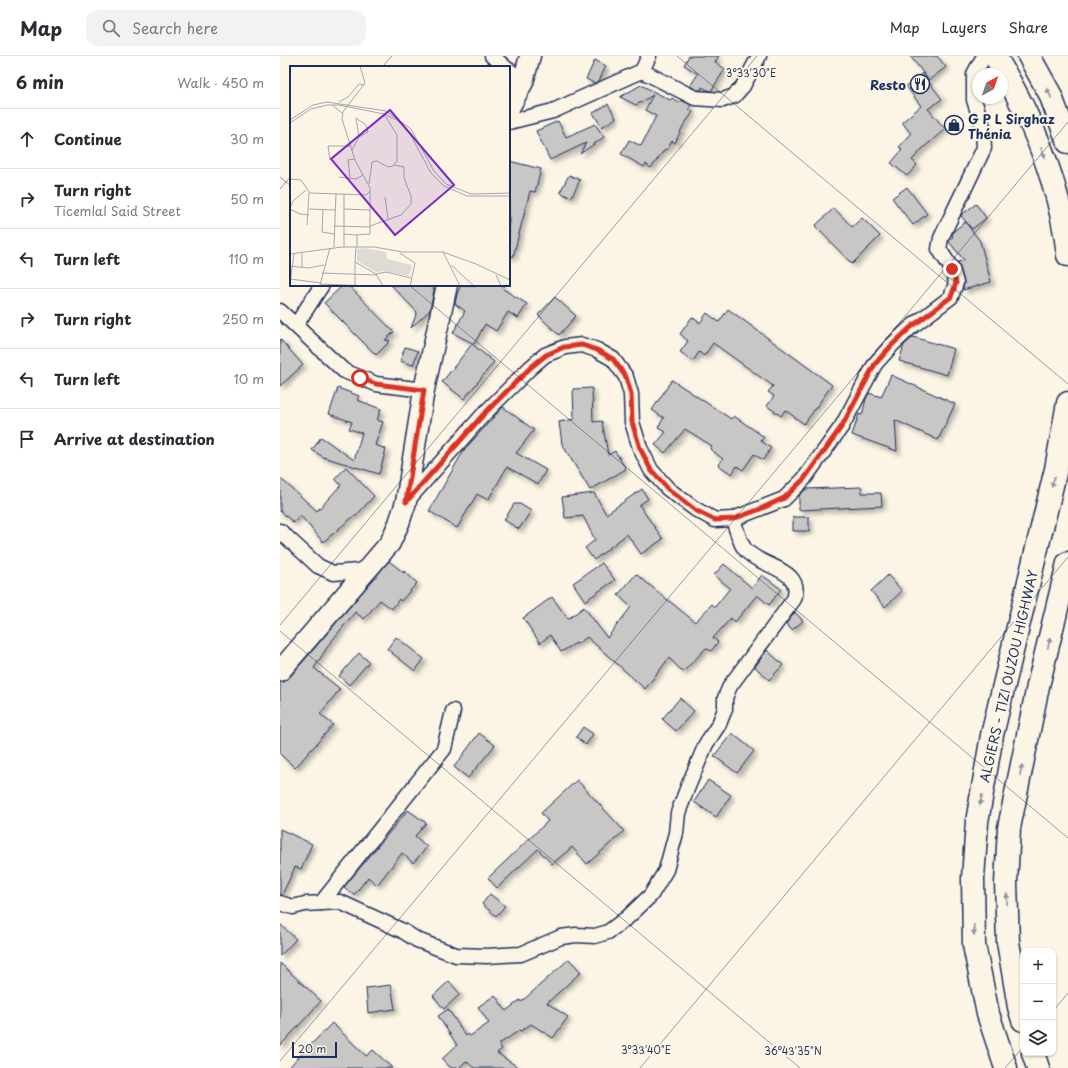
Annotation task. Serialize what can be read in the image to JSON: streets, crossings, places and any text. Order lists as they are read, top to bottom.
{
  "streets": {
    "highway": ["ALGIERS - TIZI OUZOU HIGHWAY"]
  },
  "places": {
    "restaurant": ["Resto"],
    "shop": ["G P L Sirghaz Thénia"]
  },
  "scale_bar": "20 m",
  "north": "top right",
  "page": {
    "header": "Map",
    "search": "Search here",
    "nav": ["Map", "Layers", "Share"],
    "heading": ["6 min", "Walk · 450 m"],
    "list": [
      ["Continue", "30 m"],
      ["Turn right", "Ticemlal Said Street", "50 m"],
      ["Turn left", "110 m"],
      ["Turn right", "250 m"],
      ["Turn left", "10 m"],
      "Arrive at destination"
    ],
    "map_buttons": ["+", "−"],
    "scale": "20 m"
  },
  "coordinates": ["3°33'30\"E", "3°33'40\"E", "36°43'35\"N"]
}
